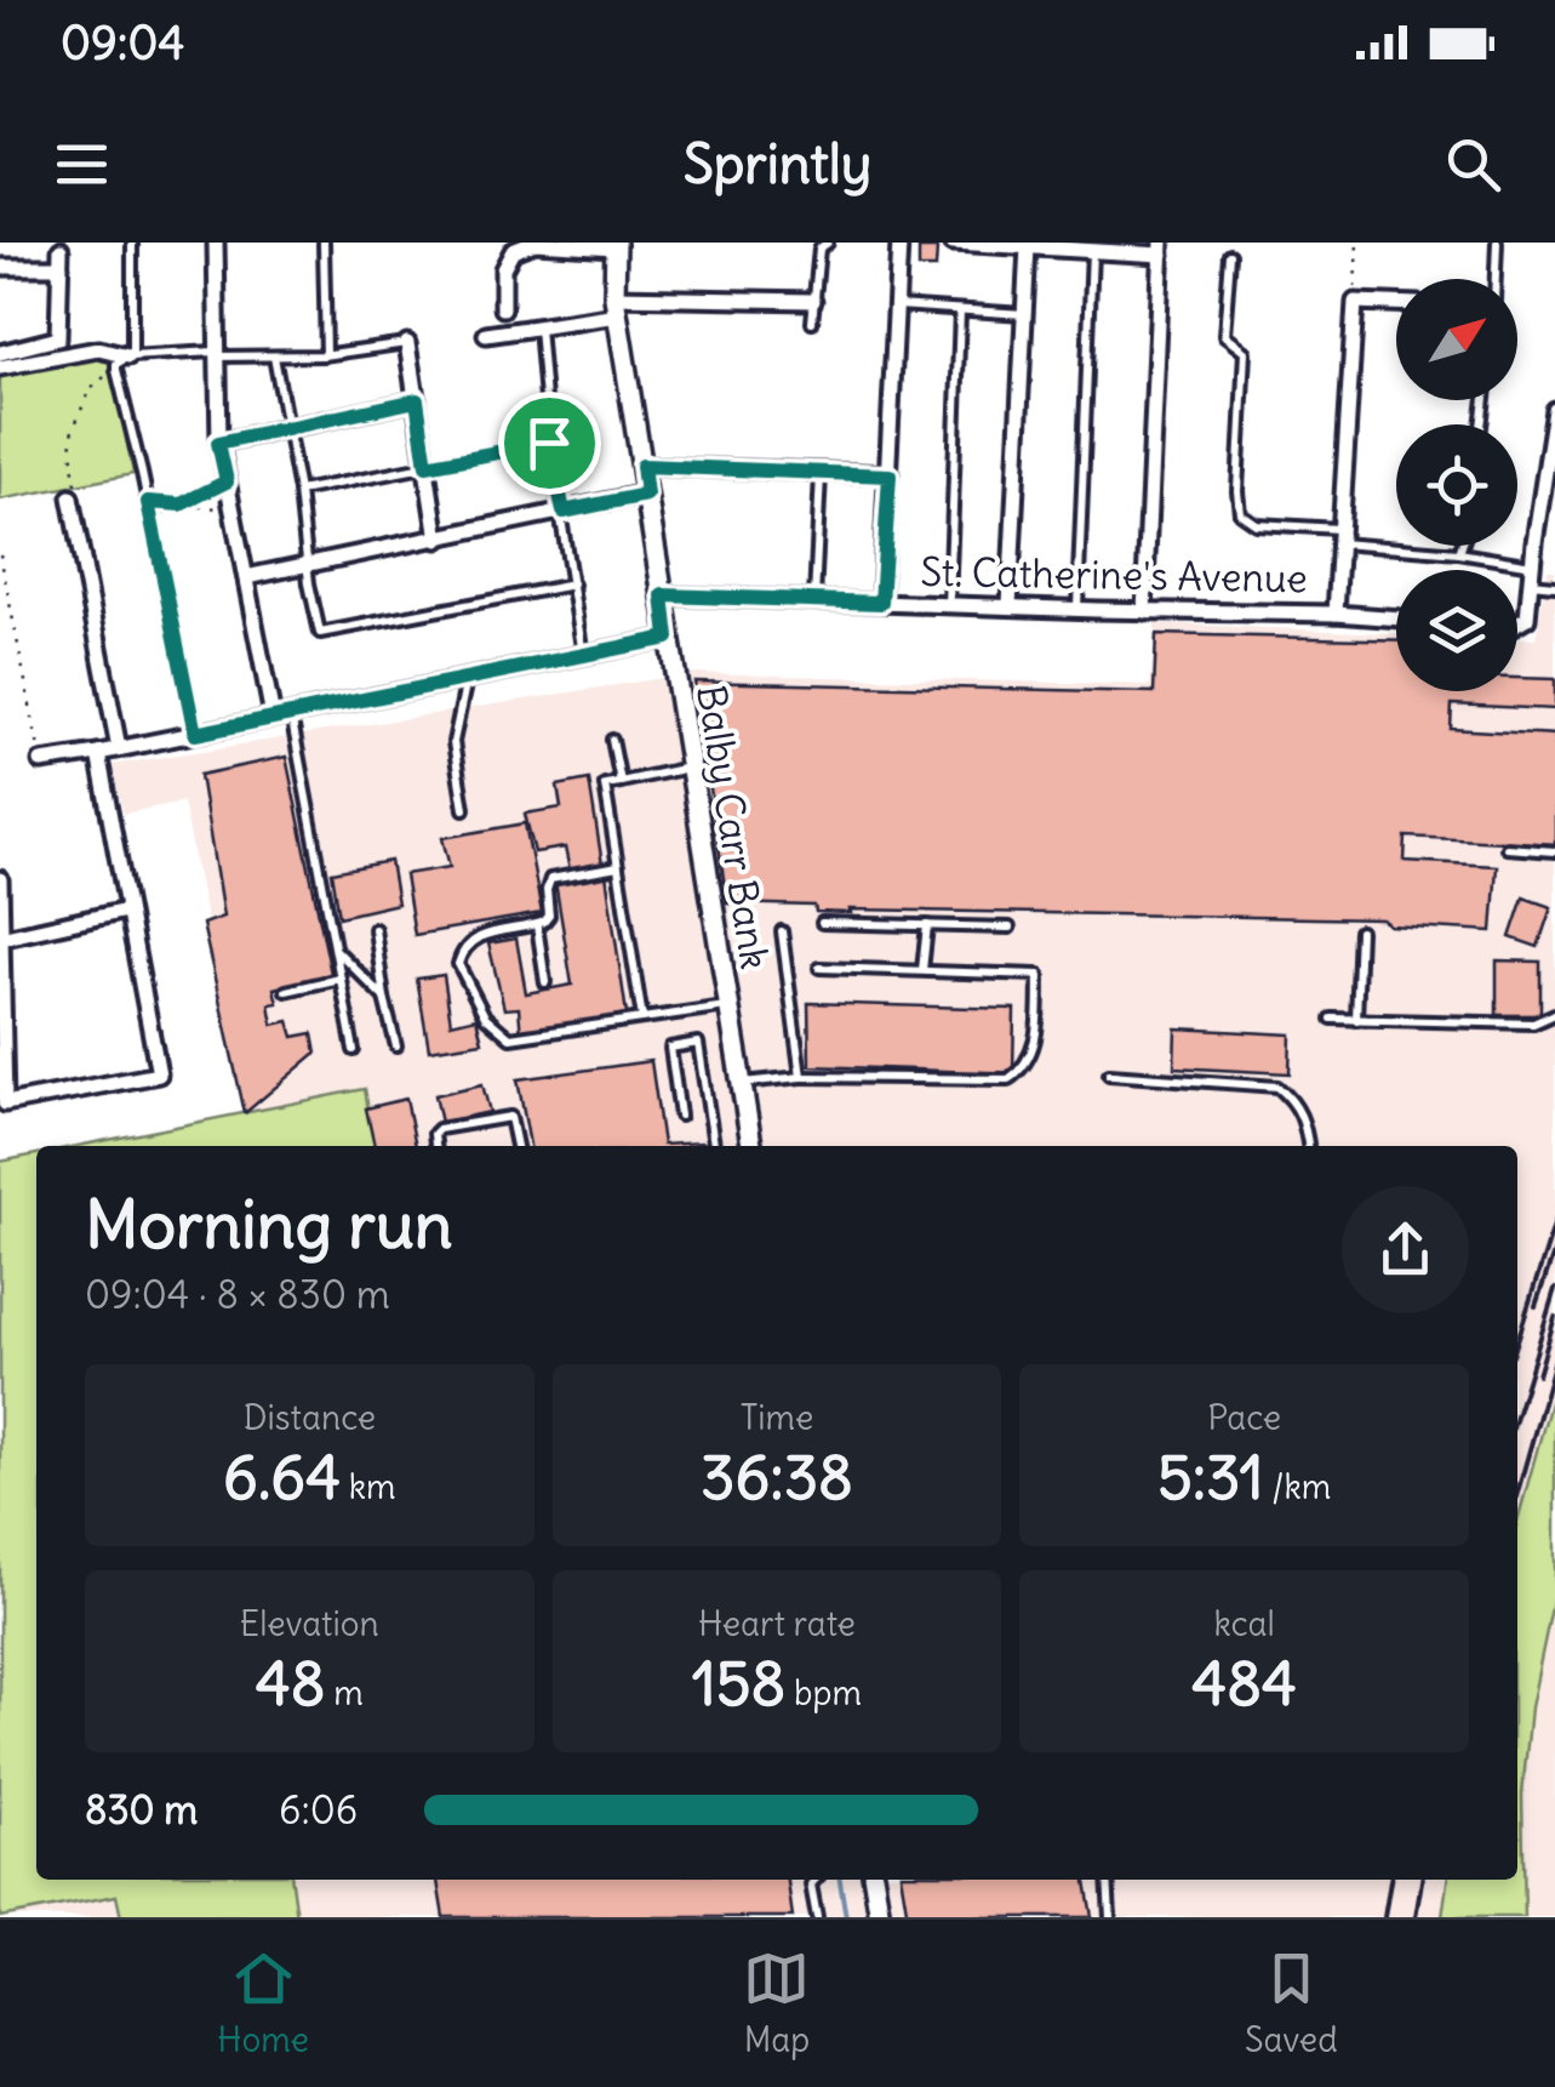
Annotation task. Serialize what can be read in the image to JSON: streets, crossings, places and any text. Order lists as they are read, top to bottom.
{
  "streets": {
    "street": ["St. Catherine's Avenue", "Balby Carr Bank"]
  },
  "crossings": [
    ["St. Catherine's Avenue", "Balby Carr Bank"]
  ],
  "north": "top right",
  "page": {
    "status": "09:04",
    "header": "Sprintly",
    "heading": ["Morning run", "09:04 · 8 × 830 m"],
    "stats": [
      ["Distance", "6.64 km"],
      ["Time", "36:38"],
      ["Pace", "5:31 /km"],
      ["Elevation", "48 m"],
      ["Heart rate", "158 bpm"],
      ["kcal", "484"]
    ],
    "list": [
      {
        "name": "830 m",
        "note": "6:06"
      }
    ],
    "tabs": ["Home", "Map", "Saved"]
  }
}
